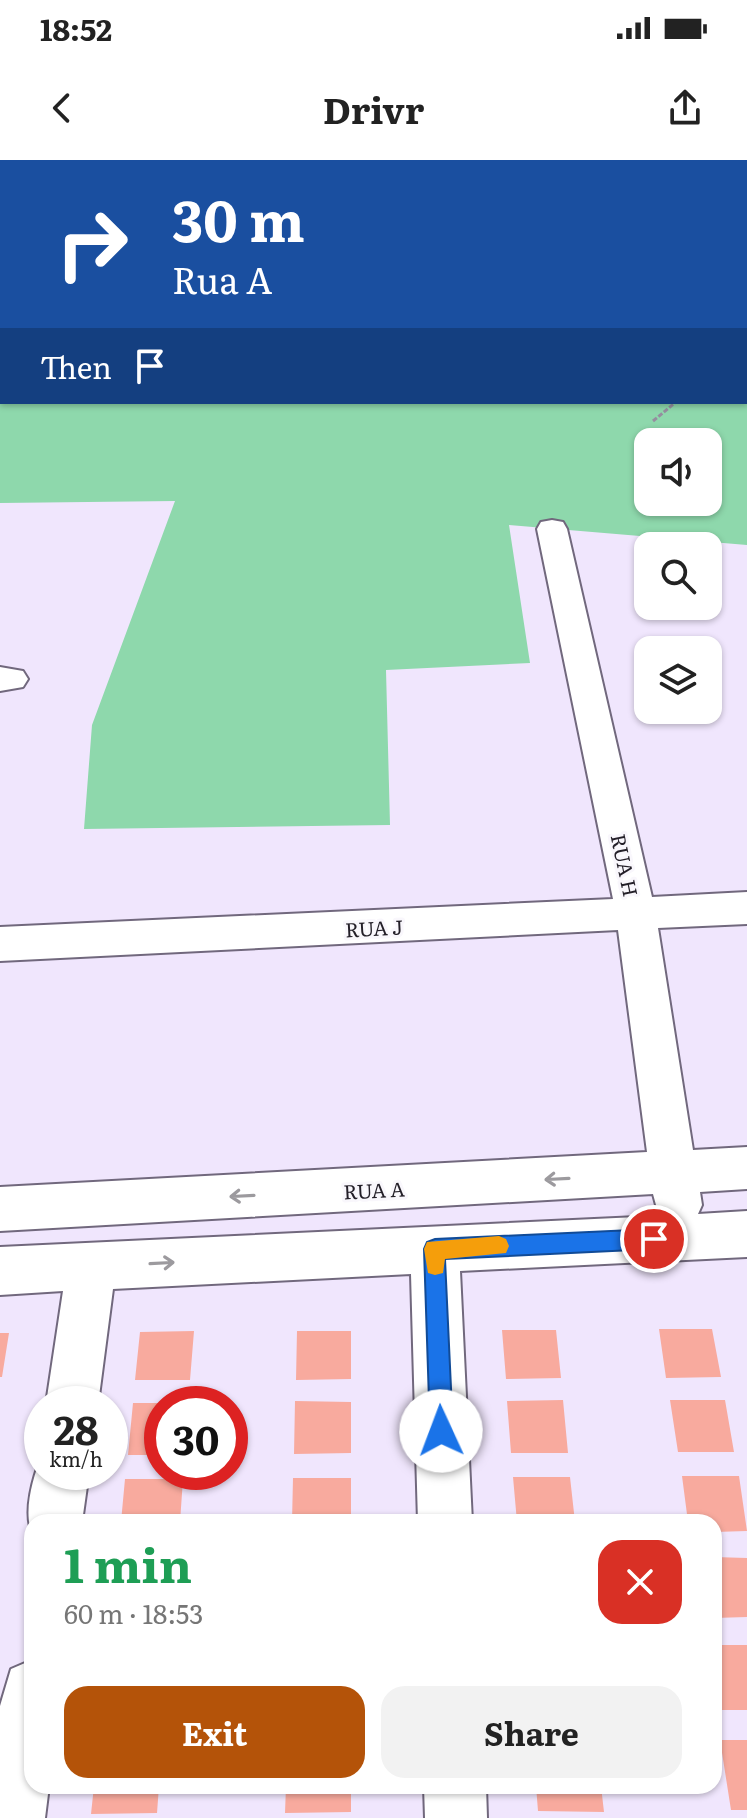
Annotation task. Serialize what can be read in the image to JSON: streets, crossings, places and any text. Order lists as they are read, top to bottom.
{
  "streets": {
    "street": ["RUA H", "RUA J", "RUA A"]
  },
  "crossings": [
    ["RUA H", "RUA J"],
    ["RUA H", "RUA A"]
  ],
  "page": {
    "status": "18:52",
    "header": "Drivr",
    "turn": ["30 m", "Rua A"],
    "then": "Then",
    "speed": "28 km/h",
    "limit": "30",
    "heading": ["1 min", "60 m · 18:53"],
    "buttons": ["Exit", "Share"]
  }
}
